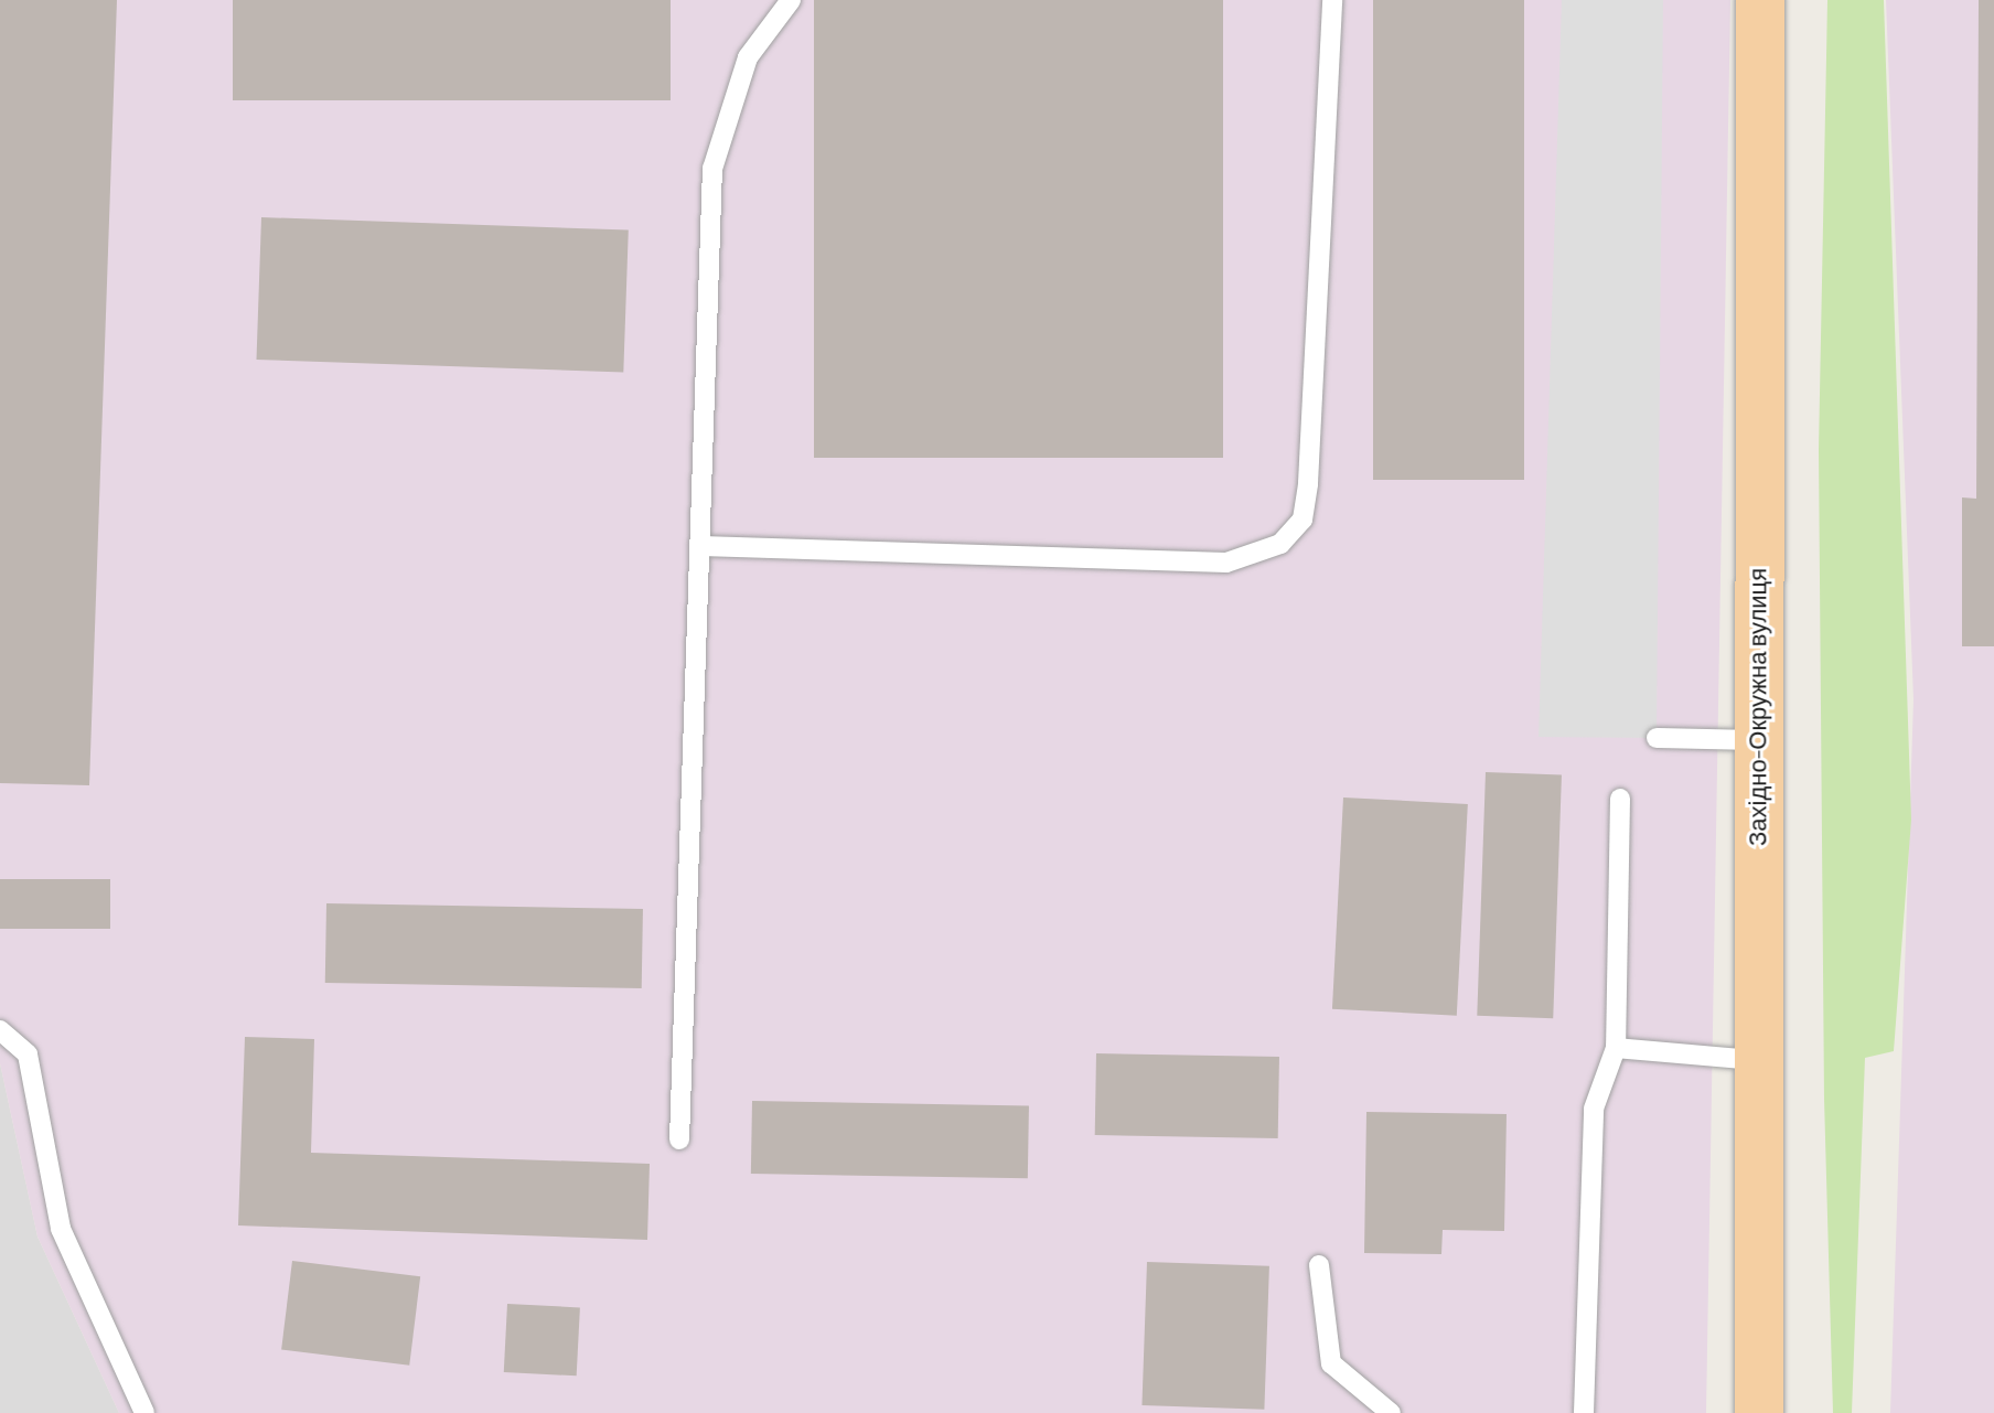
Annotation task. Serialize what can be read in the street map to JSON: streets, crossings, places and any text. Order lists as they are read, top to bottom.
{
  "streets": {
    "main road": ["Західно-Окружна вулиця"]
  }
}
